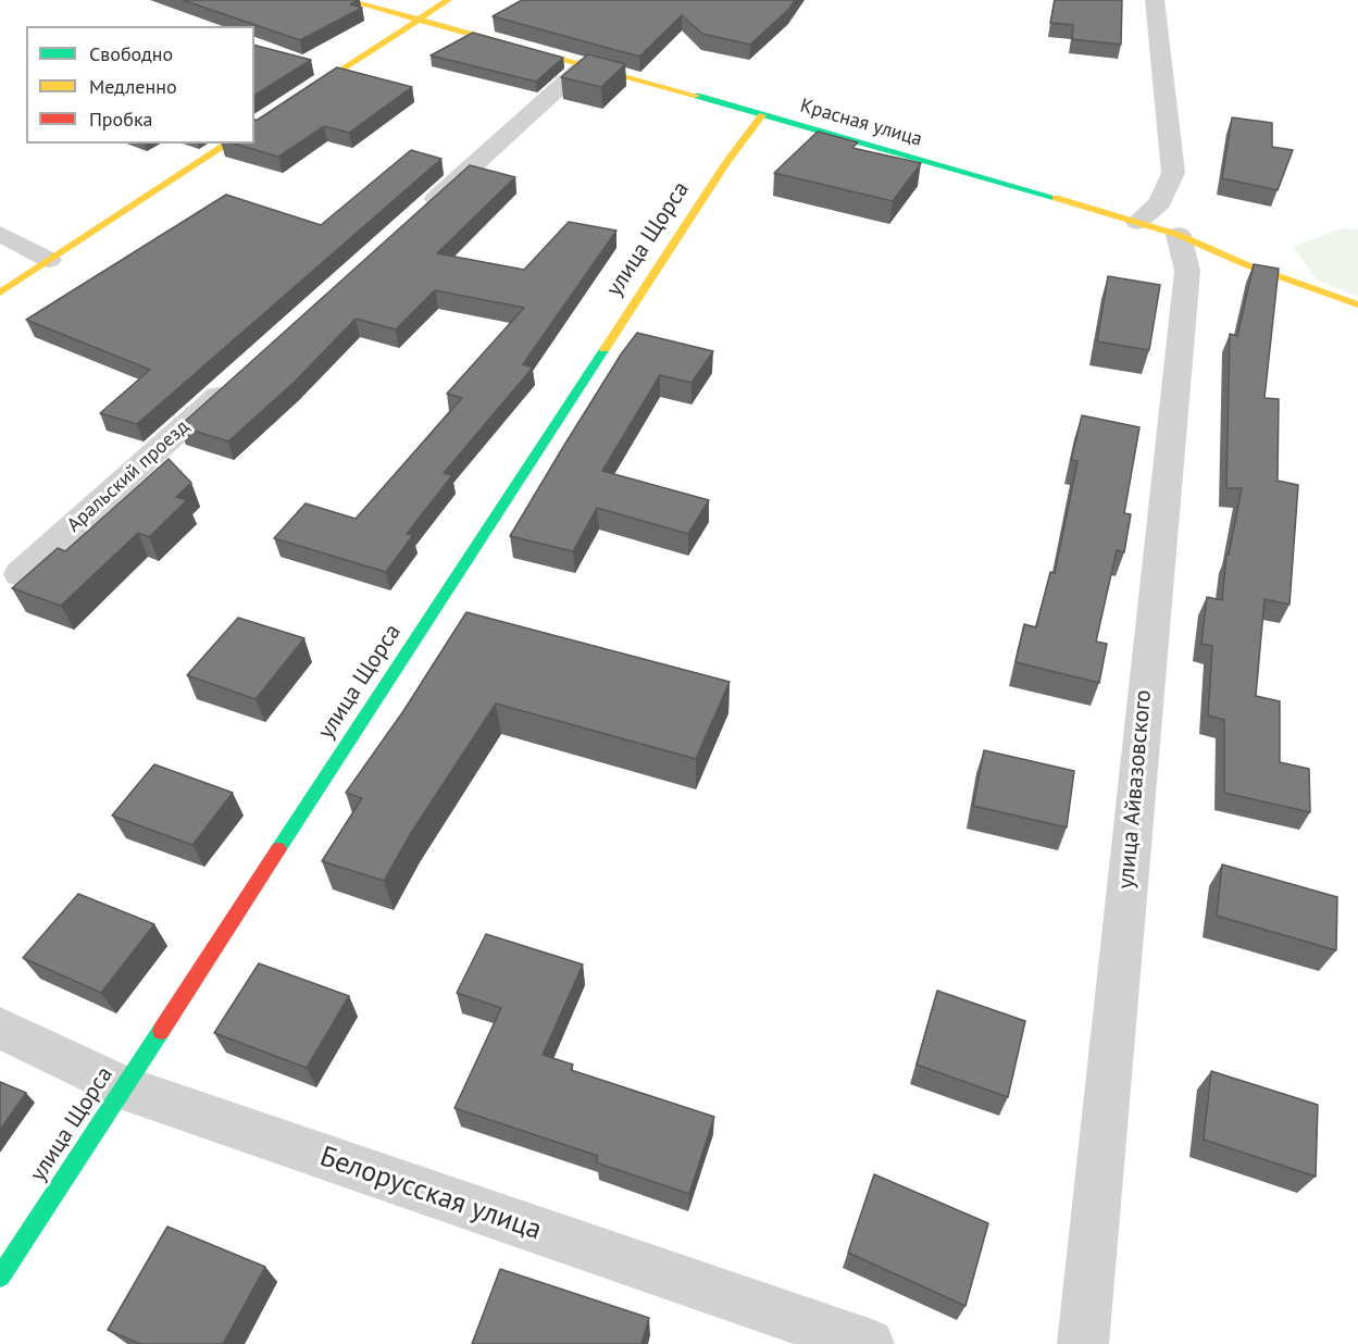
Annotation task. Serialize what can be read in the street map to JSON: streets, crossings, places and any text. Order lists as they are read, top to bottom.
{
  "streets": {
    "street": [
      "Красная улица",
      "улица Щорса",
      "Аральский проезд",
      "улица Айвазовского",
      "Белорусская улица"
    ]
  },
  "crossings": [
    ["Красная улица", "улица Щорса"],
    ["Красная улица", "улица Айвазовского"],
    ["улица Щорса", "Белорусская улица"]
  ],
  "legend": ["Свободно", "Медленно", "Пробка"]
}
